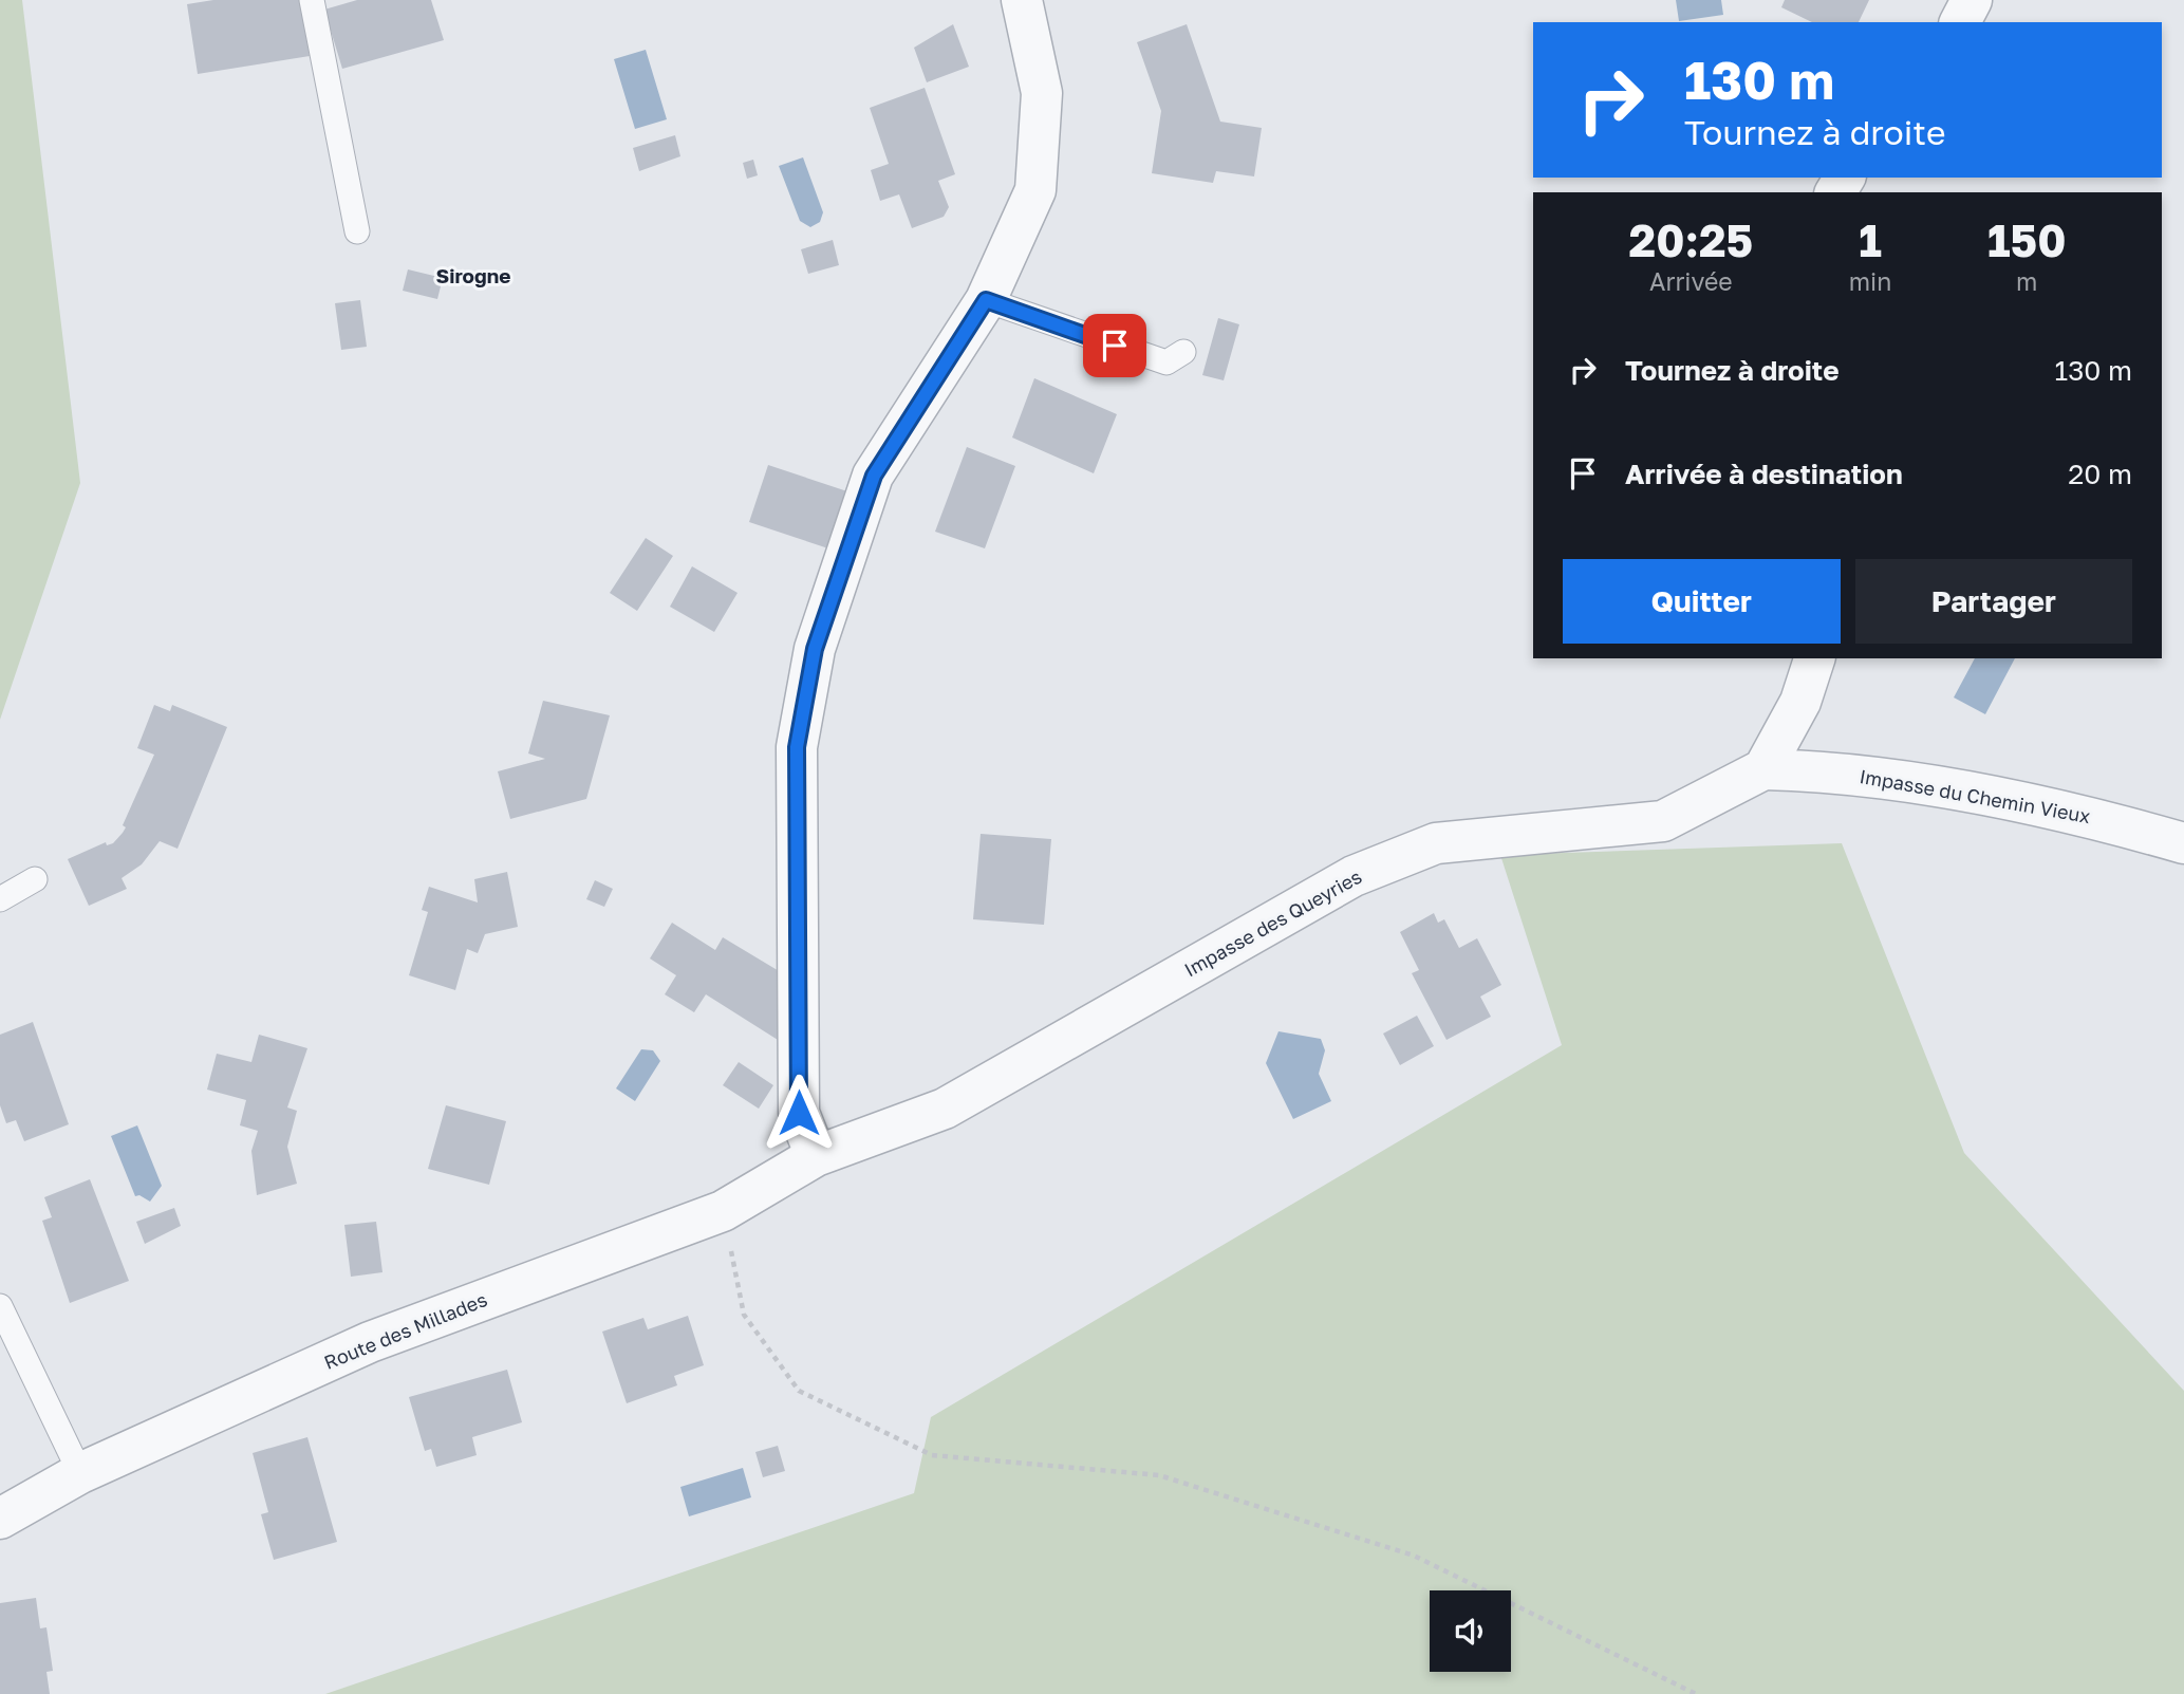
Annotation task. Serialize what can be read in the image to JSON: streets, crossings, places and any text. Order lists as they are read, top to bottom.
{
  "streets": {
    "street": ["Impasse du Chemin Vieux", "Impasse des Queyries", "Route des Millades"]
  },
  "crossings": [
    ["Impasse du Chemin Vieux", "Impasse des Queyries"],
    ["Impasse des Queyries", "Route des Millades"]
  ],
  "districts": ["Sirogne"],
  "page": {
    "turn": ["130 m", "Tournez à droite"],
    "eta": [
      "20:25",
      "Arrivée",
      "1",
      "min",
      "150",
      "m"
    ],
    "list": [
      {
        "name": "Tournez à droite",
        "value": "130 m"
      },
      {
        "name": "Arrivée à destination",
        "value": "20 m"
      }
    ],
    "buttons": ["Quitter", "Partager"]
  }
}
